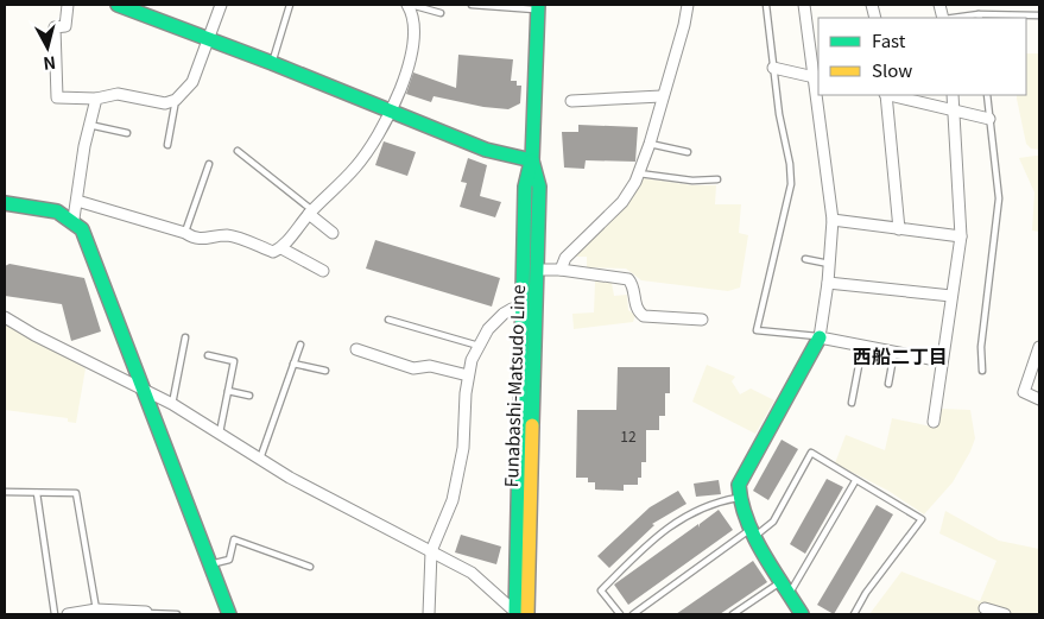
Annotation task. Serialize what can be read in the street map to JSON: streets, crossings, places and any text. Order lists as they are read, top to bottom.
{
  "streets": {
    "main road": ["Funabashi-Matsudo Line"]
  },
  "districts": ["西船二丁目"],
  "house_numbers": ["12"],
  "legend": ["Fast", "Slow"],
  "north": "bottom"
}
